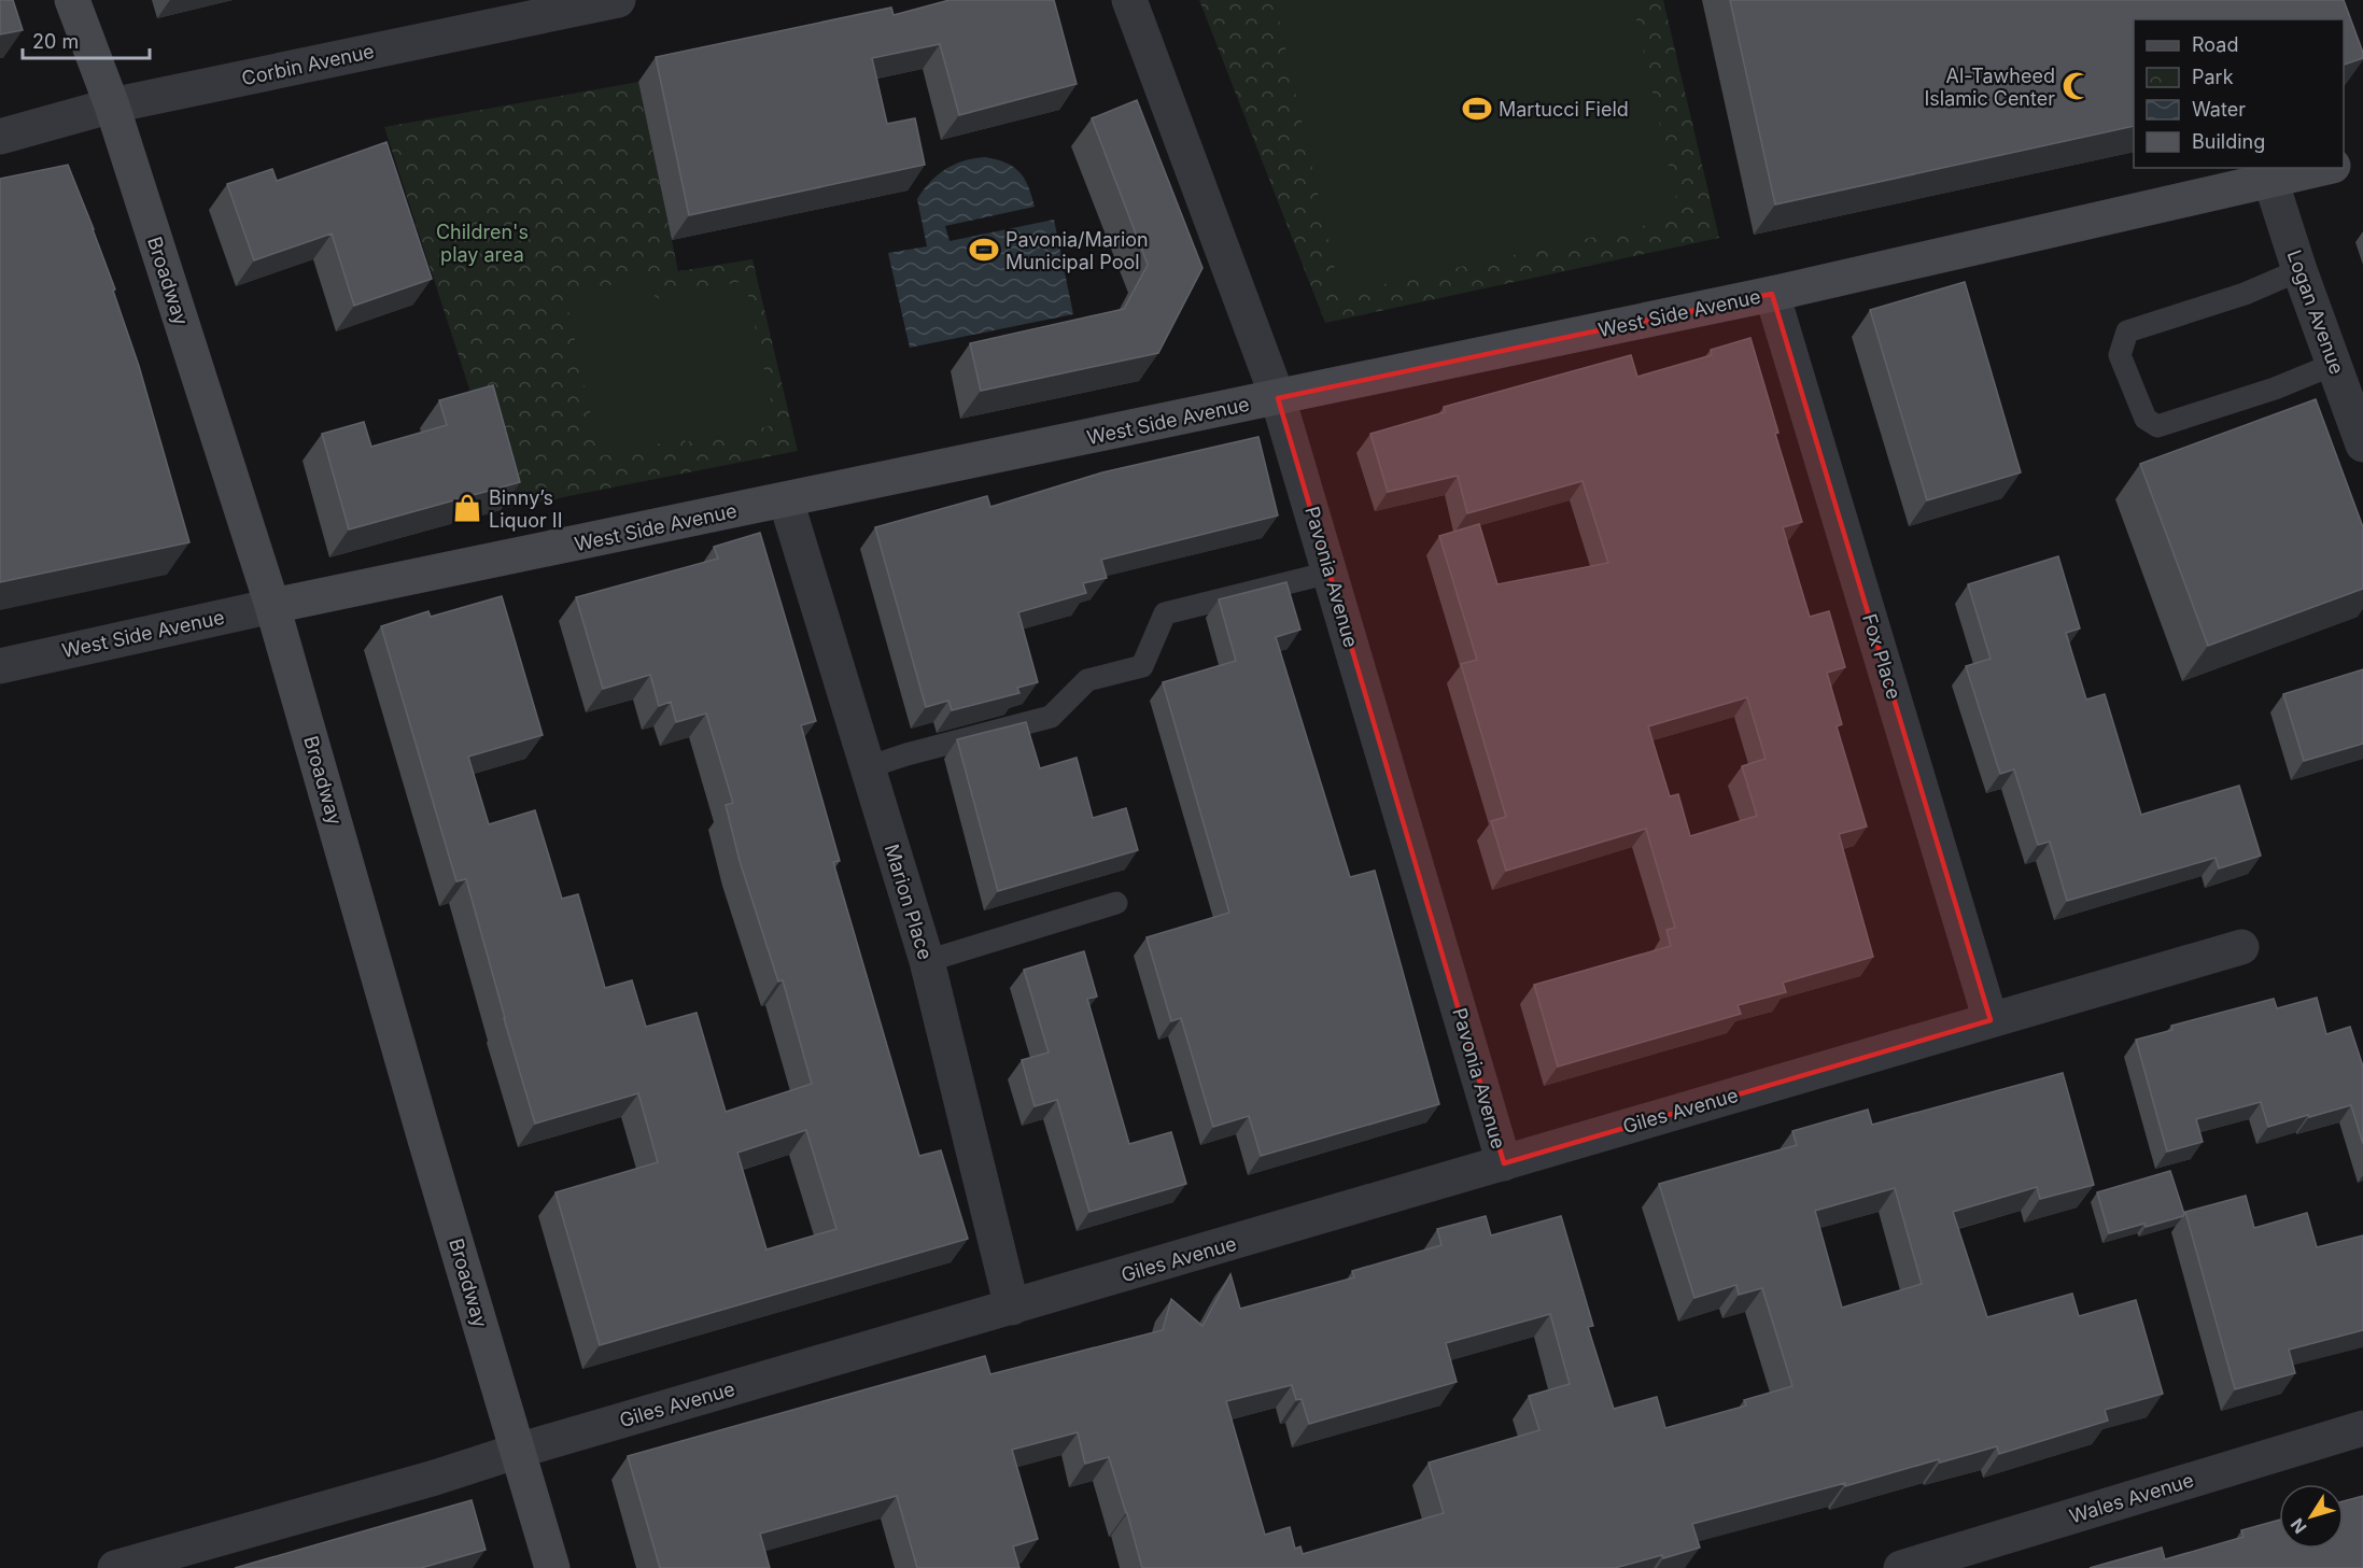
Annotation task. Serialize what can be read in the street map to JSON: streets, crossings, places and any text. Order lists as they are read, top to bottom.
{
  "streets": {
    "street": [
      "Corbin Avenue",
      "Broadway",
      "Logan Avenue",
      "West Side Avenue",
      "Pavonia Avenue",
      "Fox Place",
      "Marion Place",
      "Giles Avenue",
      "Wales Avenue"
    ]
  },
  "crossings": [
    ["Corbin Avenue", "Broadway"],
    ["Broadway", "West Side Avenue"],
    ["Broadway", "Giles Avenue"],
    ["Logan Avenue", "West Side Avenue"],
    ["West Side Avenue", "Pavonia Avenue"],
    ["West Side Avenue", "Fox Place"],
    ["West Side Avenue", "Marion Place"],
    ["Pavonia Avenue", "Giles Avenue"],
    ["Fox Place", "Giles Avenue"],
    ["Marion Place", "Giles Avenue"]
  ],
  "parks": ["Children's play area"],
  "places": {
    "mosque": ["Al-Tawheed Islamic Center"],
    "sports": ["Martucci Field", "Pavonia/Marion Municipal Pool"],
    "shop": ["Binny’s Liquor II"]
  },
  "legend": [
    "Road",
    "Park",
    "Water",
    "Building"
  ],
  "scale_bar": "20 m",
  "north": "bottom left"
}
